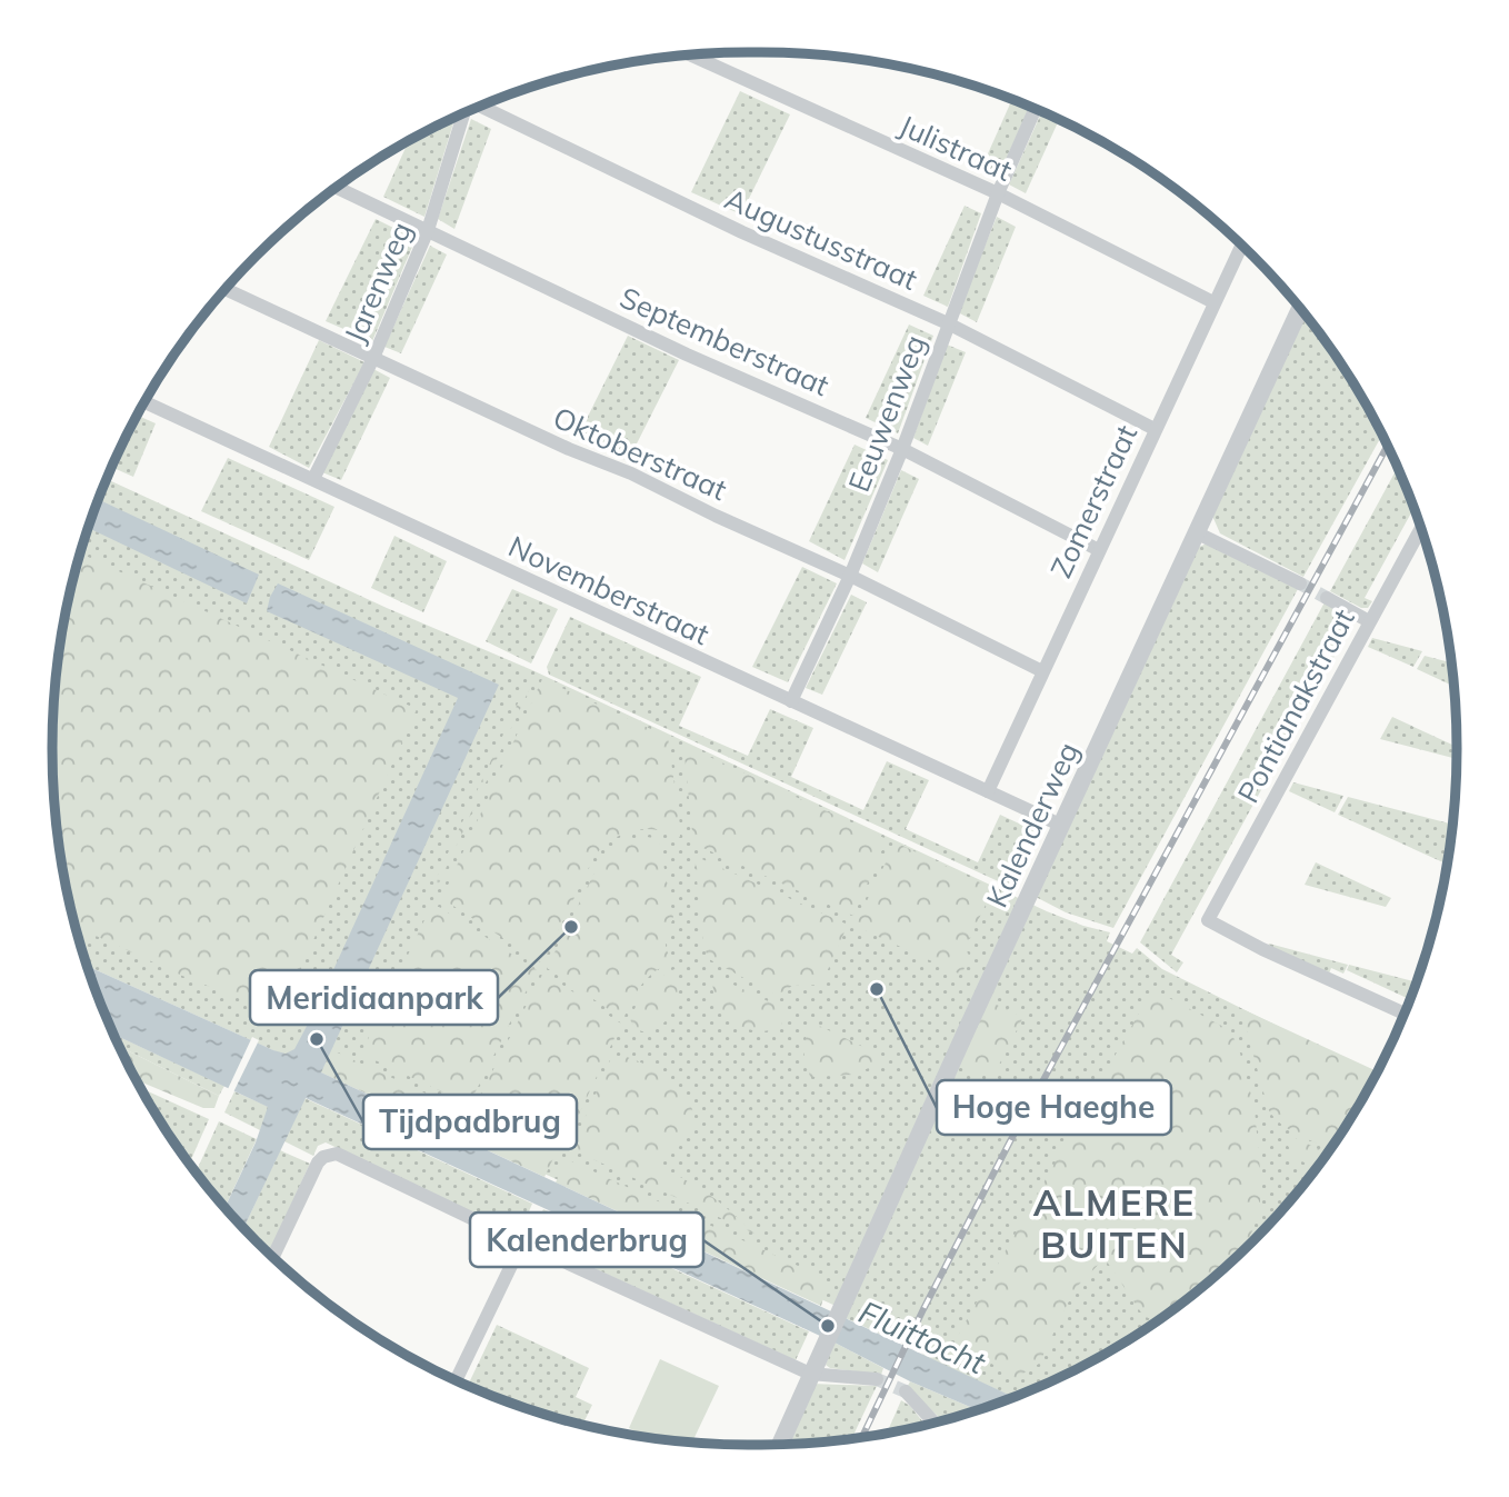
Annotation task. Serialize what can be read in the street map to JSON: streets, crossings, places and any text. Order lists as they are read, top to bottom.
{
  "streets": {
    "street": [
      "Julistraat",
      "Augustusstraat",
      "Jarenweg",
      "Septemberstraat",
      "Eeuwenweg",
      "Oktoberstraat",
      "Zomerstraat",
      "Novemberstraat",
      "Pontianakstraat",
      "Kalenderweg"
    ]
  },
  "crossings": [
    ["Julistraat", "Eeuwenweg"],
    ["Julistraat", "Zomerstraat"],
    ["Augustusstraat", "Eeuwenweg"],
    ["Augustusstraat", "Zomerstraat"],
    ["Jarenweg", "Septemberstraat"],
    ["Jarenweg", "Oktoberstraat"],
    ["Jarenweg", "Novemberstraat"],
    ["Septemberstraat", "Eeuwenweg"],
    ["Septemberstraat", "Zomerstraat"],
    ["Eeuwenweg", "Oktoberstraat"],
    ["Eeuwenweg", "Novemberstraat"],
    ["Oktoberstraat", "Zomerstraat"],
    ["Zomerstraat", "Novemberstraat"],
    ["Novemberstraat", "Kalenderweg"]
  ],
  "districts": ["ALMERE BUITEN"],
  "water": ["Fluittocht"],
  "places": [
    "Meridiaanpark",
    "Hoge Haeghe",
    "Tijdpadbrug",
    "Kalenderbrug"
  ]
}
